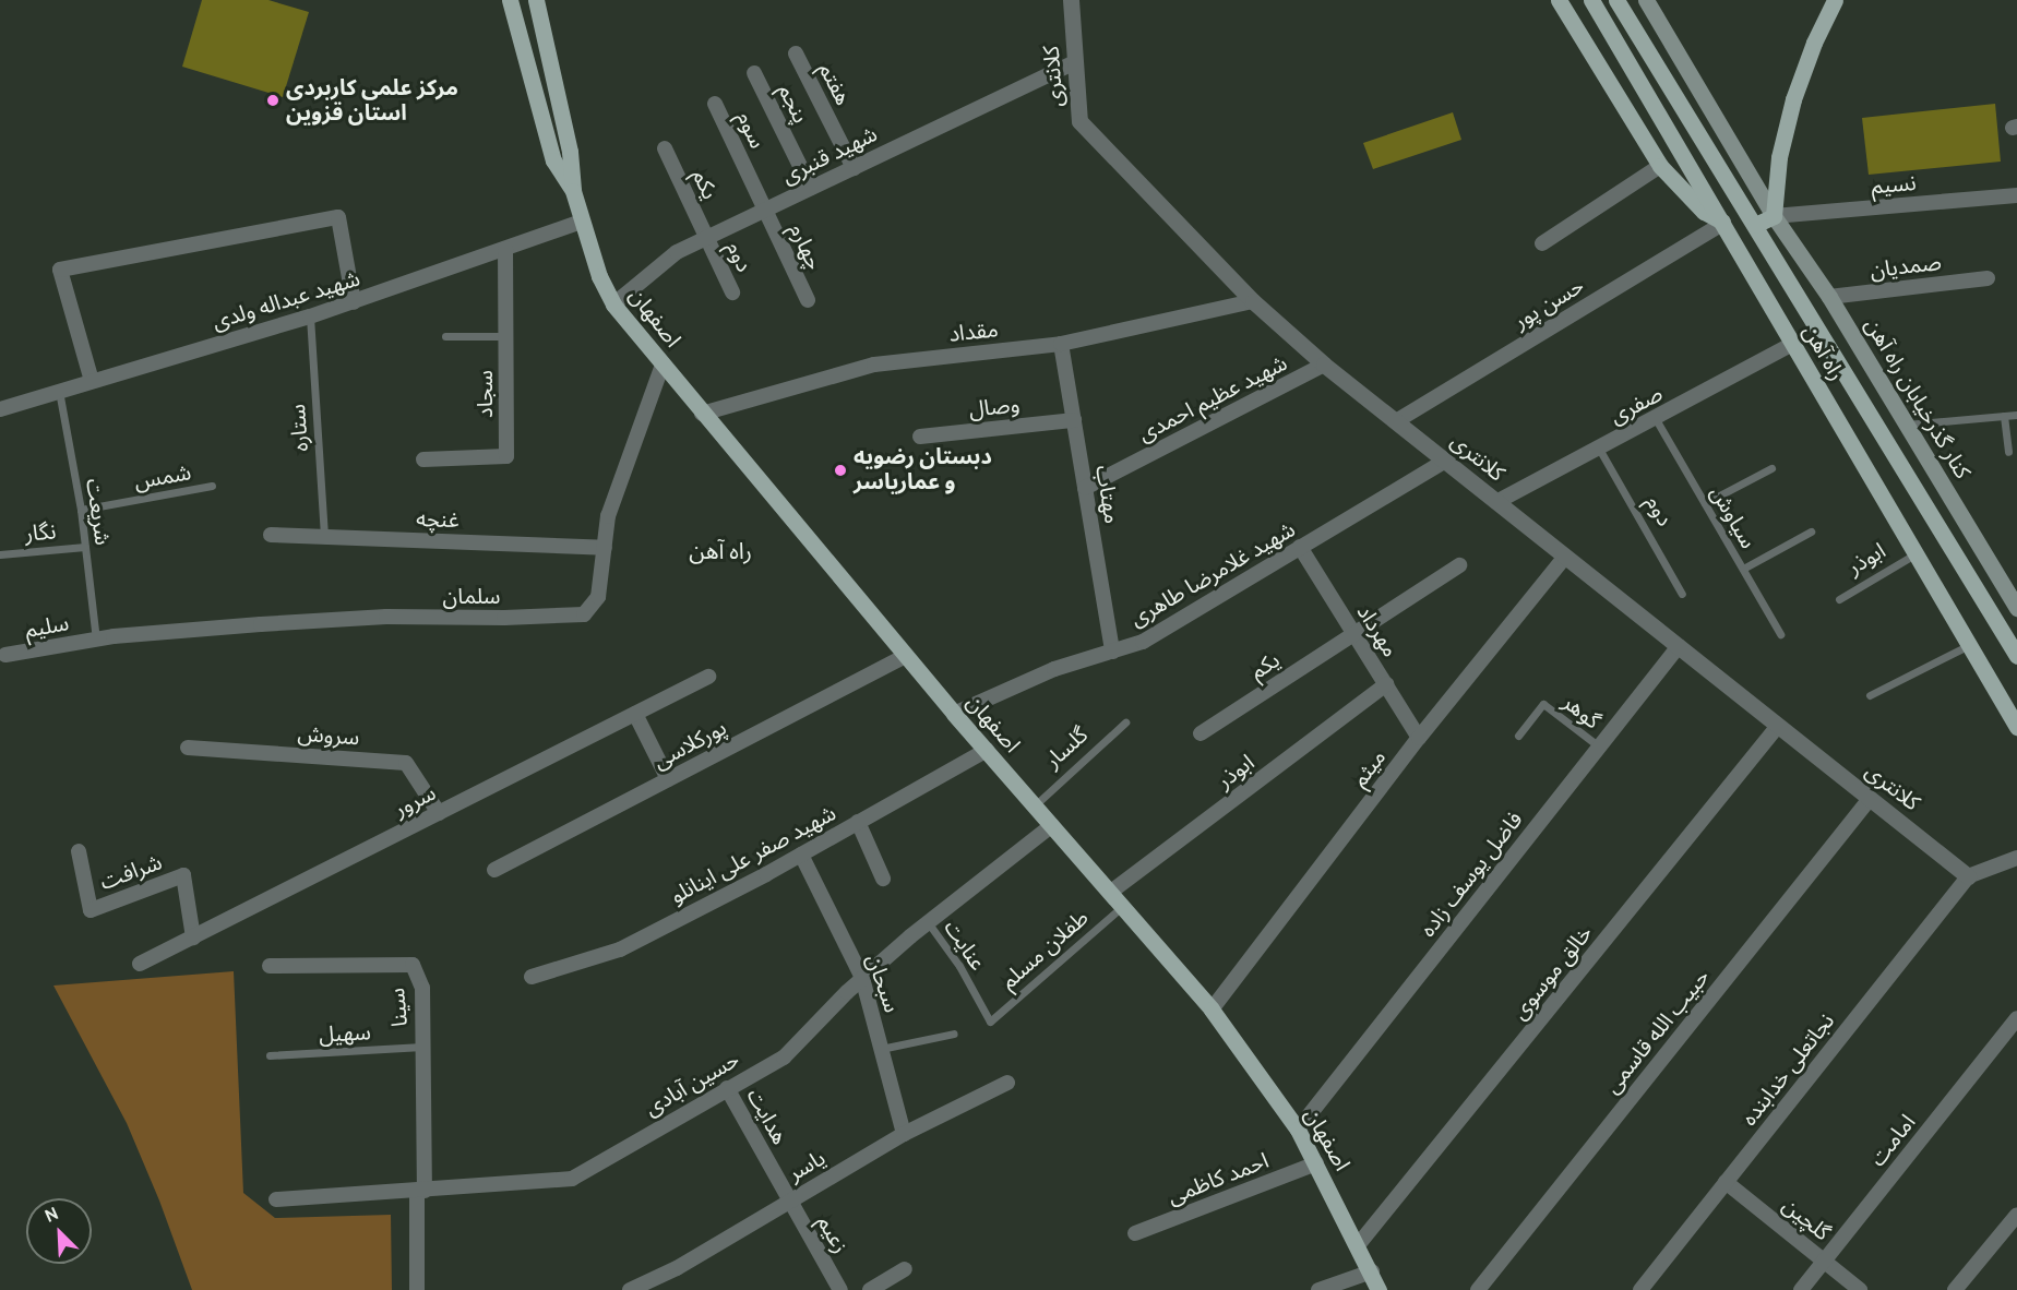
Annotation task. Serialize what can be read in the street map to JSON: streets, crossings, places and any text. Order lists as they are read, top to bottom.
{
  "streets": {
    "main road": ["اصفهان", "راه آهن", "کنار گذرخیابان راه آهن"],
    "street": [
      "کلانتری",
      "هفتم",
      "پنجم",
      "سوم",
      "شهید قنبری",
      "یکم",
      "نسیم",
      "چهارم",
      "دوم",
      "صمدیان",
      "شهید عبداله ولدی",
      "حسن پور",
      "مقداد",
      "سجاد",
      "شهید عظیم احمدی",
      "صفری",
      "وصال",
      "مهتاب",
      "غنچه",
      "ابوذر",
      "شهید غلامرضا طاهری",
      "سلمان",
      "سلیم",
      "مهرداد",
      "سروش",
      "پورکلاسی",
      "میثم",
      "سرور",
      "شهید صفر علی اینانلو",
      "شرافت",
      "فاضل یوسف زاده",
      "خالق موسوی",
      "سبحان",
      "سینا",
      "حبیب الله قاسمی",
      "نجاتعلی خدابنده",
      "حسین آبادی",
      "هدایت",
      "امامت",
      "یاسر",
      "احمد کاظمی",
      "گلچین",
      "زعیم"
    ],
    "lane": [
      "ستاره",
      "شمس",
      "شریعت",
      "سیاوش",
      "نگار",
      "گوهر",
      "گلسار",
      "عنایت",
      "طفلان مسلم",
      "سهیل"
    ]
  },
  "crossings": [
    ["کلانتری", "شهید قنبری"],
    ["کلانتری", "حسن پور"],
    ["کلانتری", "مقداد"],
    ["کلانتری", "شهید عظیم احمدی"],
    ["کلانتری", "صفری"],
    ["کلانتری", "شهید غلامرضا طاهری"],
    ["کلانتری", "میثم"],
    ["کلانتری", "فاضل یوسف زاده"],
    ["کلانتری", "خالق موسوی"],
    ["کلانتری", "حبیب الله قاسمی"],
    ["کلانتری", "نجاتعلی خدابنده"],
    ["هفتم", "شهید قنبری"],
    ["پنجم", "شهید قنبری"],
    ["سوم", "شهید قنبری"],
    ["سوم", "چهارم"],
    ["شهید قنبری", "یکم"],
    ["شهید قنبری", "چهارم"],
    ["شهید قنبری", "دوم"],
    ["شهید قنبری", "اصفهان"],
    ["یکم", "دوم"],
    ["یکم", "مهرداد"],
    ["نسیم", "کنار گذرخیابان راه آهن"],
    ["دوم", "صفری"],
    ["صمدیان", "کنار گذرخیابان راه آهن"],
    ["شهید عبداله ولدی", "اصفهان"],
    ["شهید عبداله ولدی", "سجاد"],
    ["شهید عبداله ولدی", "ستاره"],
    ["شهید عبداله ولدی", "شریعت"],
    ["حسن پور", "راه آهن"],
    ["اصفهان", "مقداد"],
    ["اصفهان", "ابوذر"],
    ["اصفهان", "شهید غلامرضا طاهری"],
    ["اصفهان", "سلمان"],
    ["اصفهان", "پورکلاسی"],
    ["اصفهان", "گلسار"],
    ["اصفهان", "میثم"],
    ["اصفهان", "شهید صفر علی اینانلو"],
    ["اصفهان", "فاضل یوسف زاده"],
    ["اصفهان", "طفلان مسلم"],
    ["اصفهان", "خالق موسوی"],
    ["اصفهان", "حسین آبادی"],
    ["اصفهان", "احمد کاظمی"],
    ["مقداد", "مهتاب"],
    ["راه آهن", "صفری"],
    ["راه آهن", "ابوذر"],
    ["شهید عظیم احمدی", "مهتاب"],
    ["صفری", "سیاوش"],
    ["وصال", "مهتاب"],
    ["ستاره", "غنچه"],
    ["شمس", "شریعت"],
    ["مهتاب", "شهید غلامرضا طاهری"],
    ["شریعت", "نگار"],
    ["شریعت", "سلمان"],
    ["شریعت", "سلیم"],
    ["غنچه", "سلمان"],
    ["ابوذر", "مهرداد"],
    ["شهید غلامرضا طاهری", "مهرداد"],
    ["سلمان", "سلیم"],
    ["مهرداد", "میثم"],
    ["گوهر", "فاضل یوسف زاده"],
    ["سروش", "سرور"],
    ["سرور", "شرافت"],
    ["شهید صفر علی اینانلو", "سبحان"],
    ["عنایت", "طفلان مسلم"],
    ["عنایت", "حسین آبادی"],
    ["سبحان", "حسین آبادی"],
    ["سبحان", "یاسر"],
    ["سینا", "سهیل"],
    ["سینا", "حسین آبادی"],
    ["نجاتعلی خدابنده", "گلچین"],
    ["حسین آبادی", "هدایت"],
    ["هدایت", "یاسر"],
    ["هدایت", "زعیم"],
    ["امامت", "گلچین"],
    ["یاسر", "زعیم"]
  ],
  "districts": ["راه آهن"],
  "places": ["مرکز علمی کاربردی استان قزوین", "دبستان رضویه و عماریاسر"],
  "north": "top left"
}
